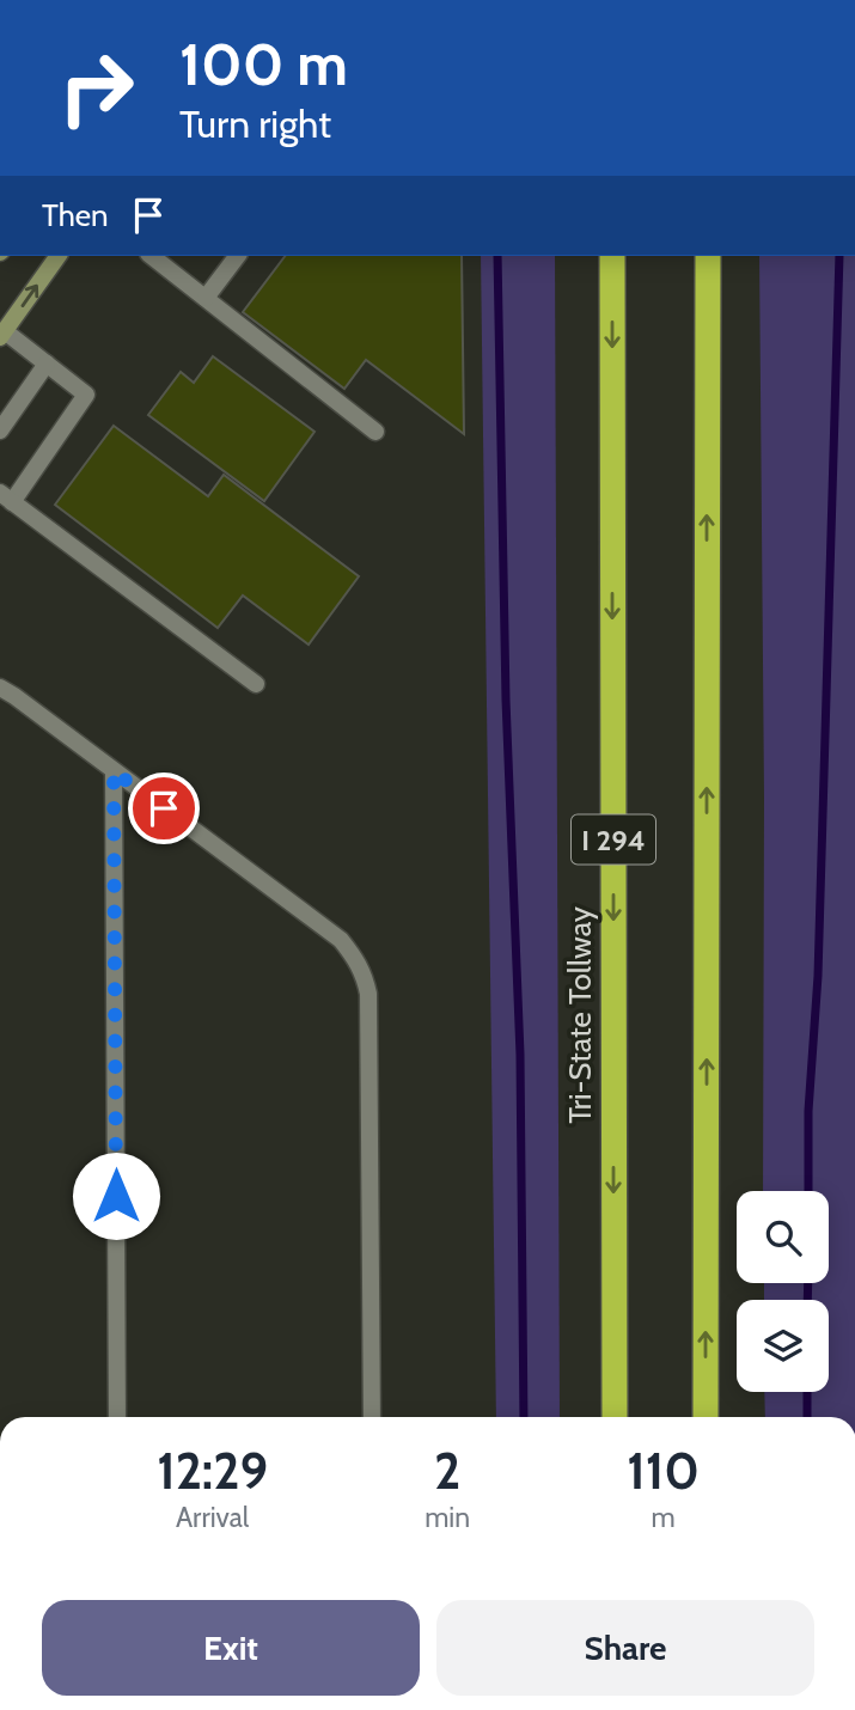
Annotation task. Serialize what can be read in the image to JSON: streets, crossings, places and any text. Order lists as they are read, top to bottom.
{
  "streets": {
    "highway": ["I 294", "Tri-State Tollway"]
  },
  "page": {
    "turn": ["100 m", "Turn right"],
    "then": "Then",
    "eta": [
      "12:29",
      "Arrival",
      "2",
      "min",
      "110",
      "m"
    ],
    "buttons": ["Exit", "Share"]
  }
}
